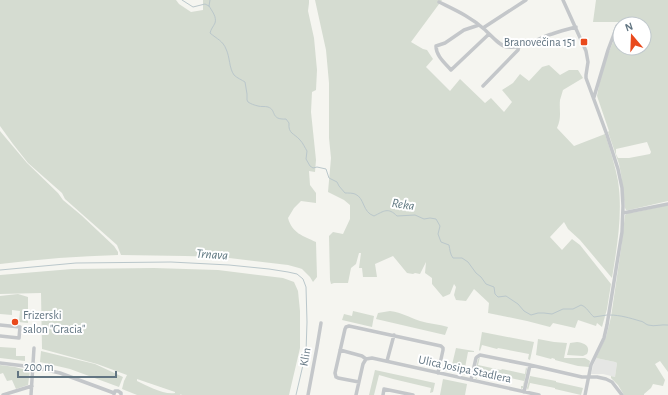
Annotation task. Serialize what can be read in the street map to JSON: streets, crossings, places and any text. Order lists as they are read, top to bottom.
{
  "streets": {
    "street": ["Klin", "Ulica Josipa Stadlera"]
  },
  "water": ["Reka", "Trnava"],
  "places": {
    "transit": ["Branovečina 151"],
    "other": ["Frizerski salon \"Gracia\""]
  },
  "scale_bar": "200 m",
  "north": "top"
}
